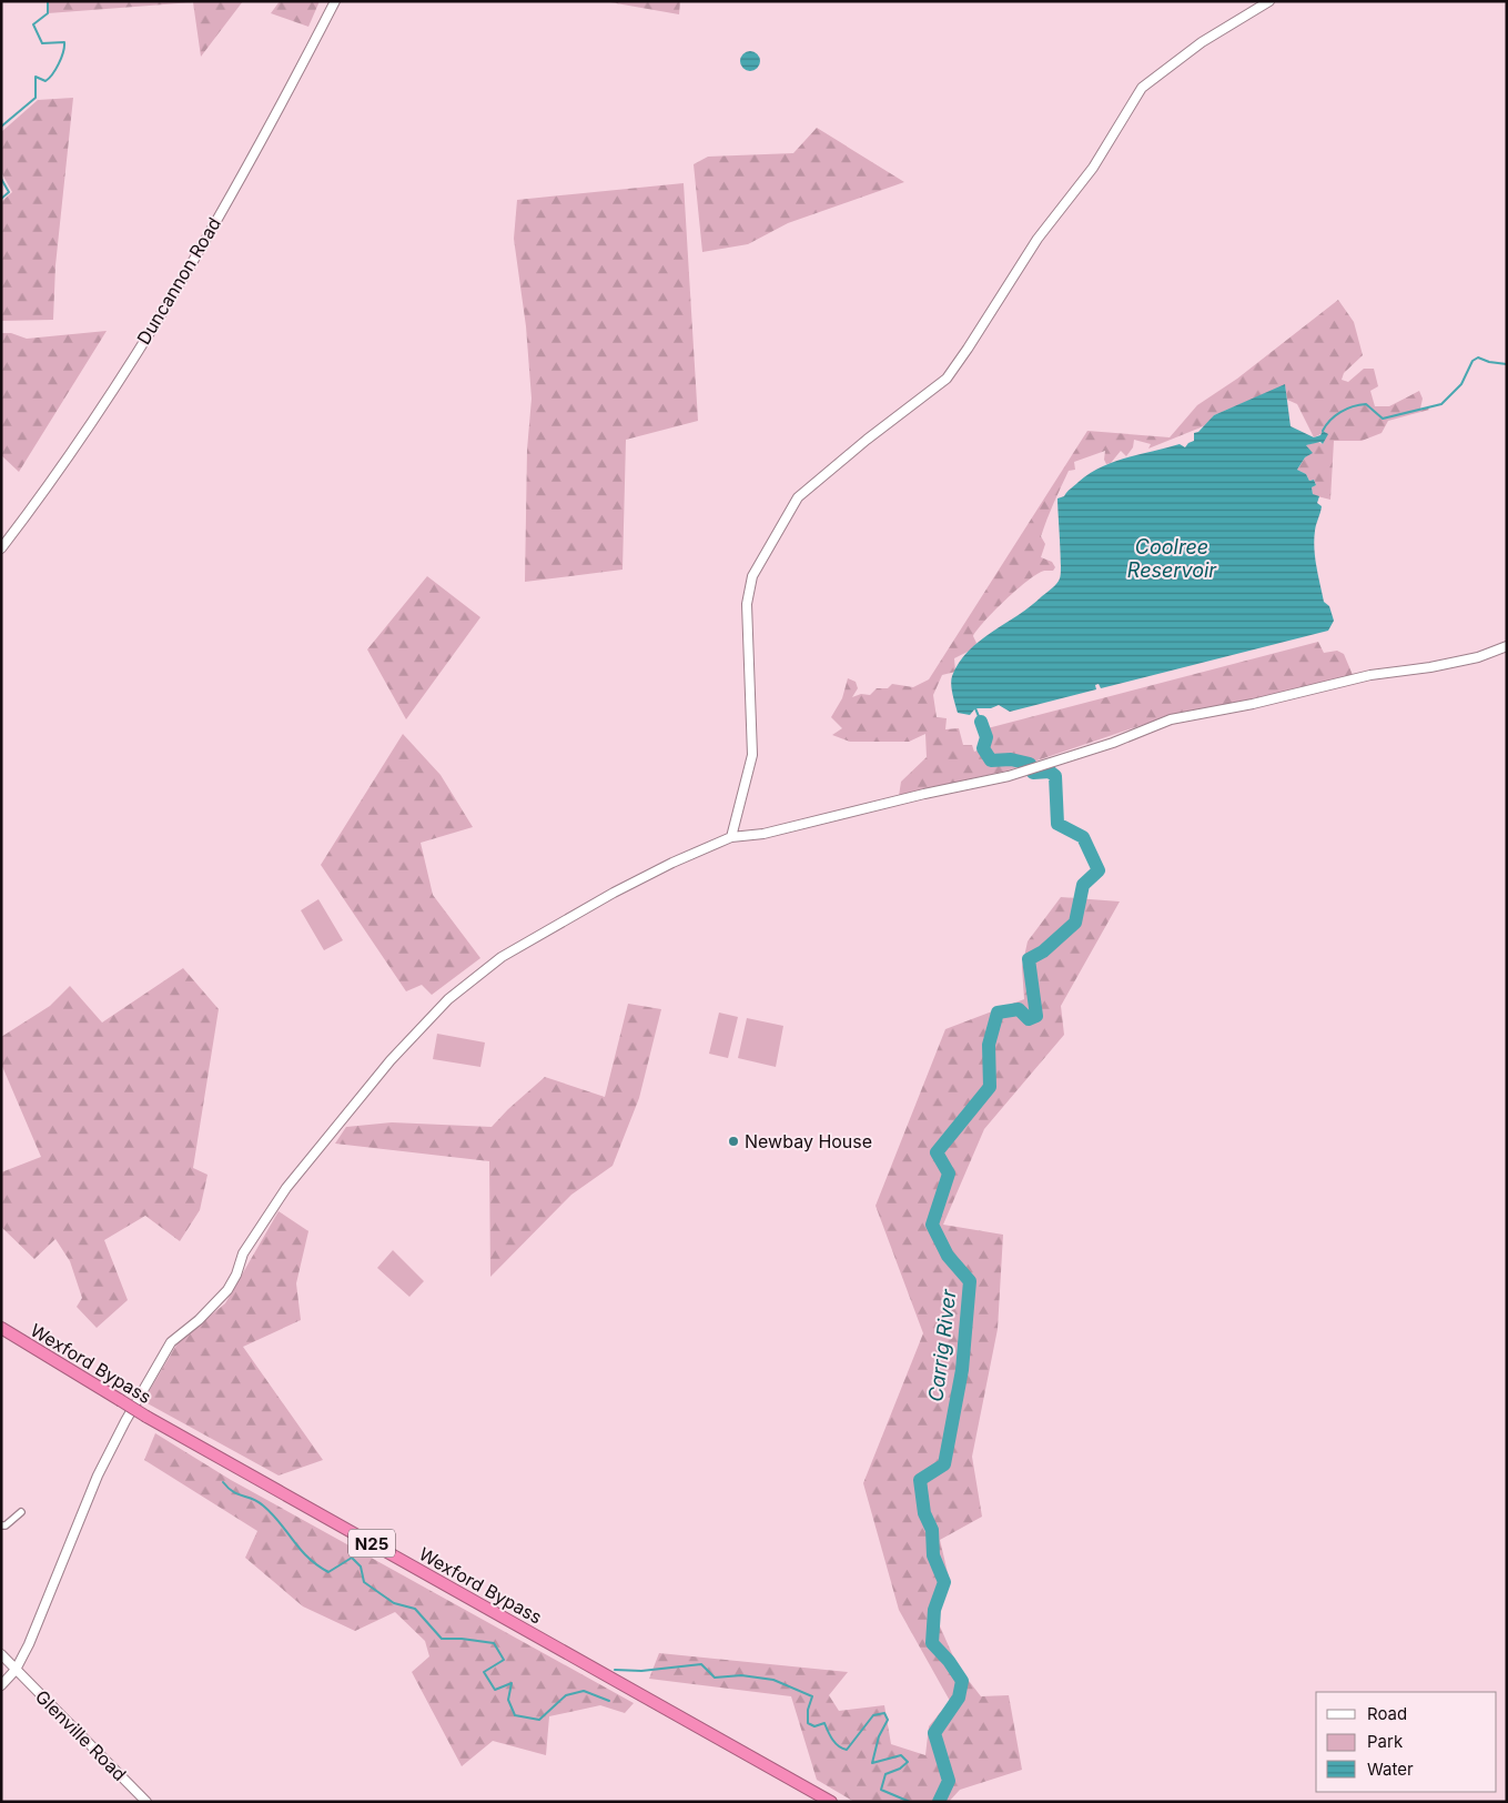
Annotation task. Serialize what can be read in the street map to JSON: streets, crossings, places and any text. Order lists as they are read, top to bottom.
{
  "streets": {
    "highway": ["Wexford Bypass", "N25"],
    "street": ["Duncannon Road", "Glenville Road"]
  },
  "water": ["Coolree Reservoir", "Carrig River"],
  "places": ["Newbay House"],
  "legend": ["Road", "Park", "Water"]
}
